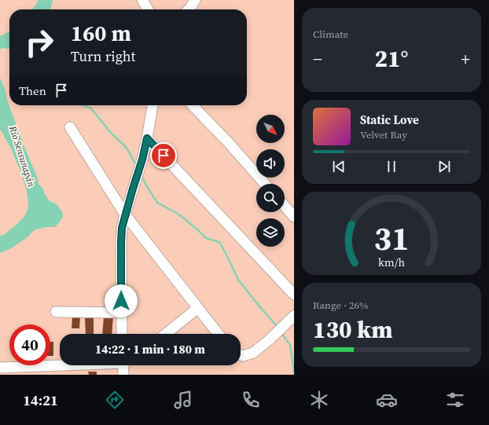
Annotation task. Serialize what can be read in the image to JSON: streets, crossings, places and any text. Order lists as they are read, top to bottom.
{
  "water": ["Río Sensunapán"],
  "north": "bottom right",
  "page": {
    "tile": [
      "Climate",
      ["Range · 26%", "130 km"]
    ],
    "turn": ["160 m", "Turn right"],
    "heat": ["−", "21°", "+"],
    "then": "Then",
    "song": ["Static Love", "Velvet Ray"],
    "limit": "40",
    "trip": "14:22 · 1 min · 180 m",
    "tabs": "14:21",
    "gauge": ["31", "km/h"]
  }
}
